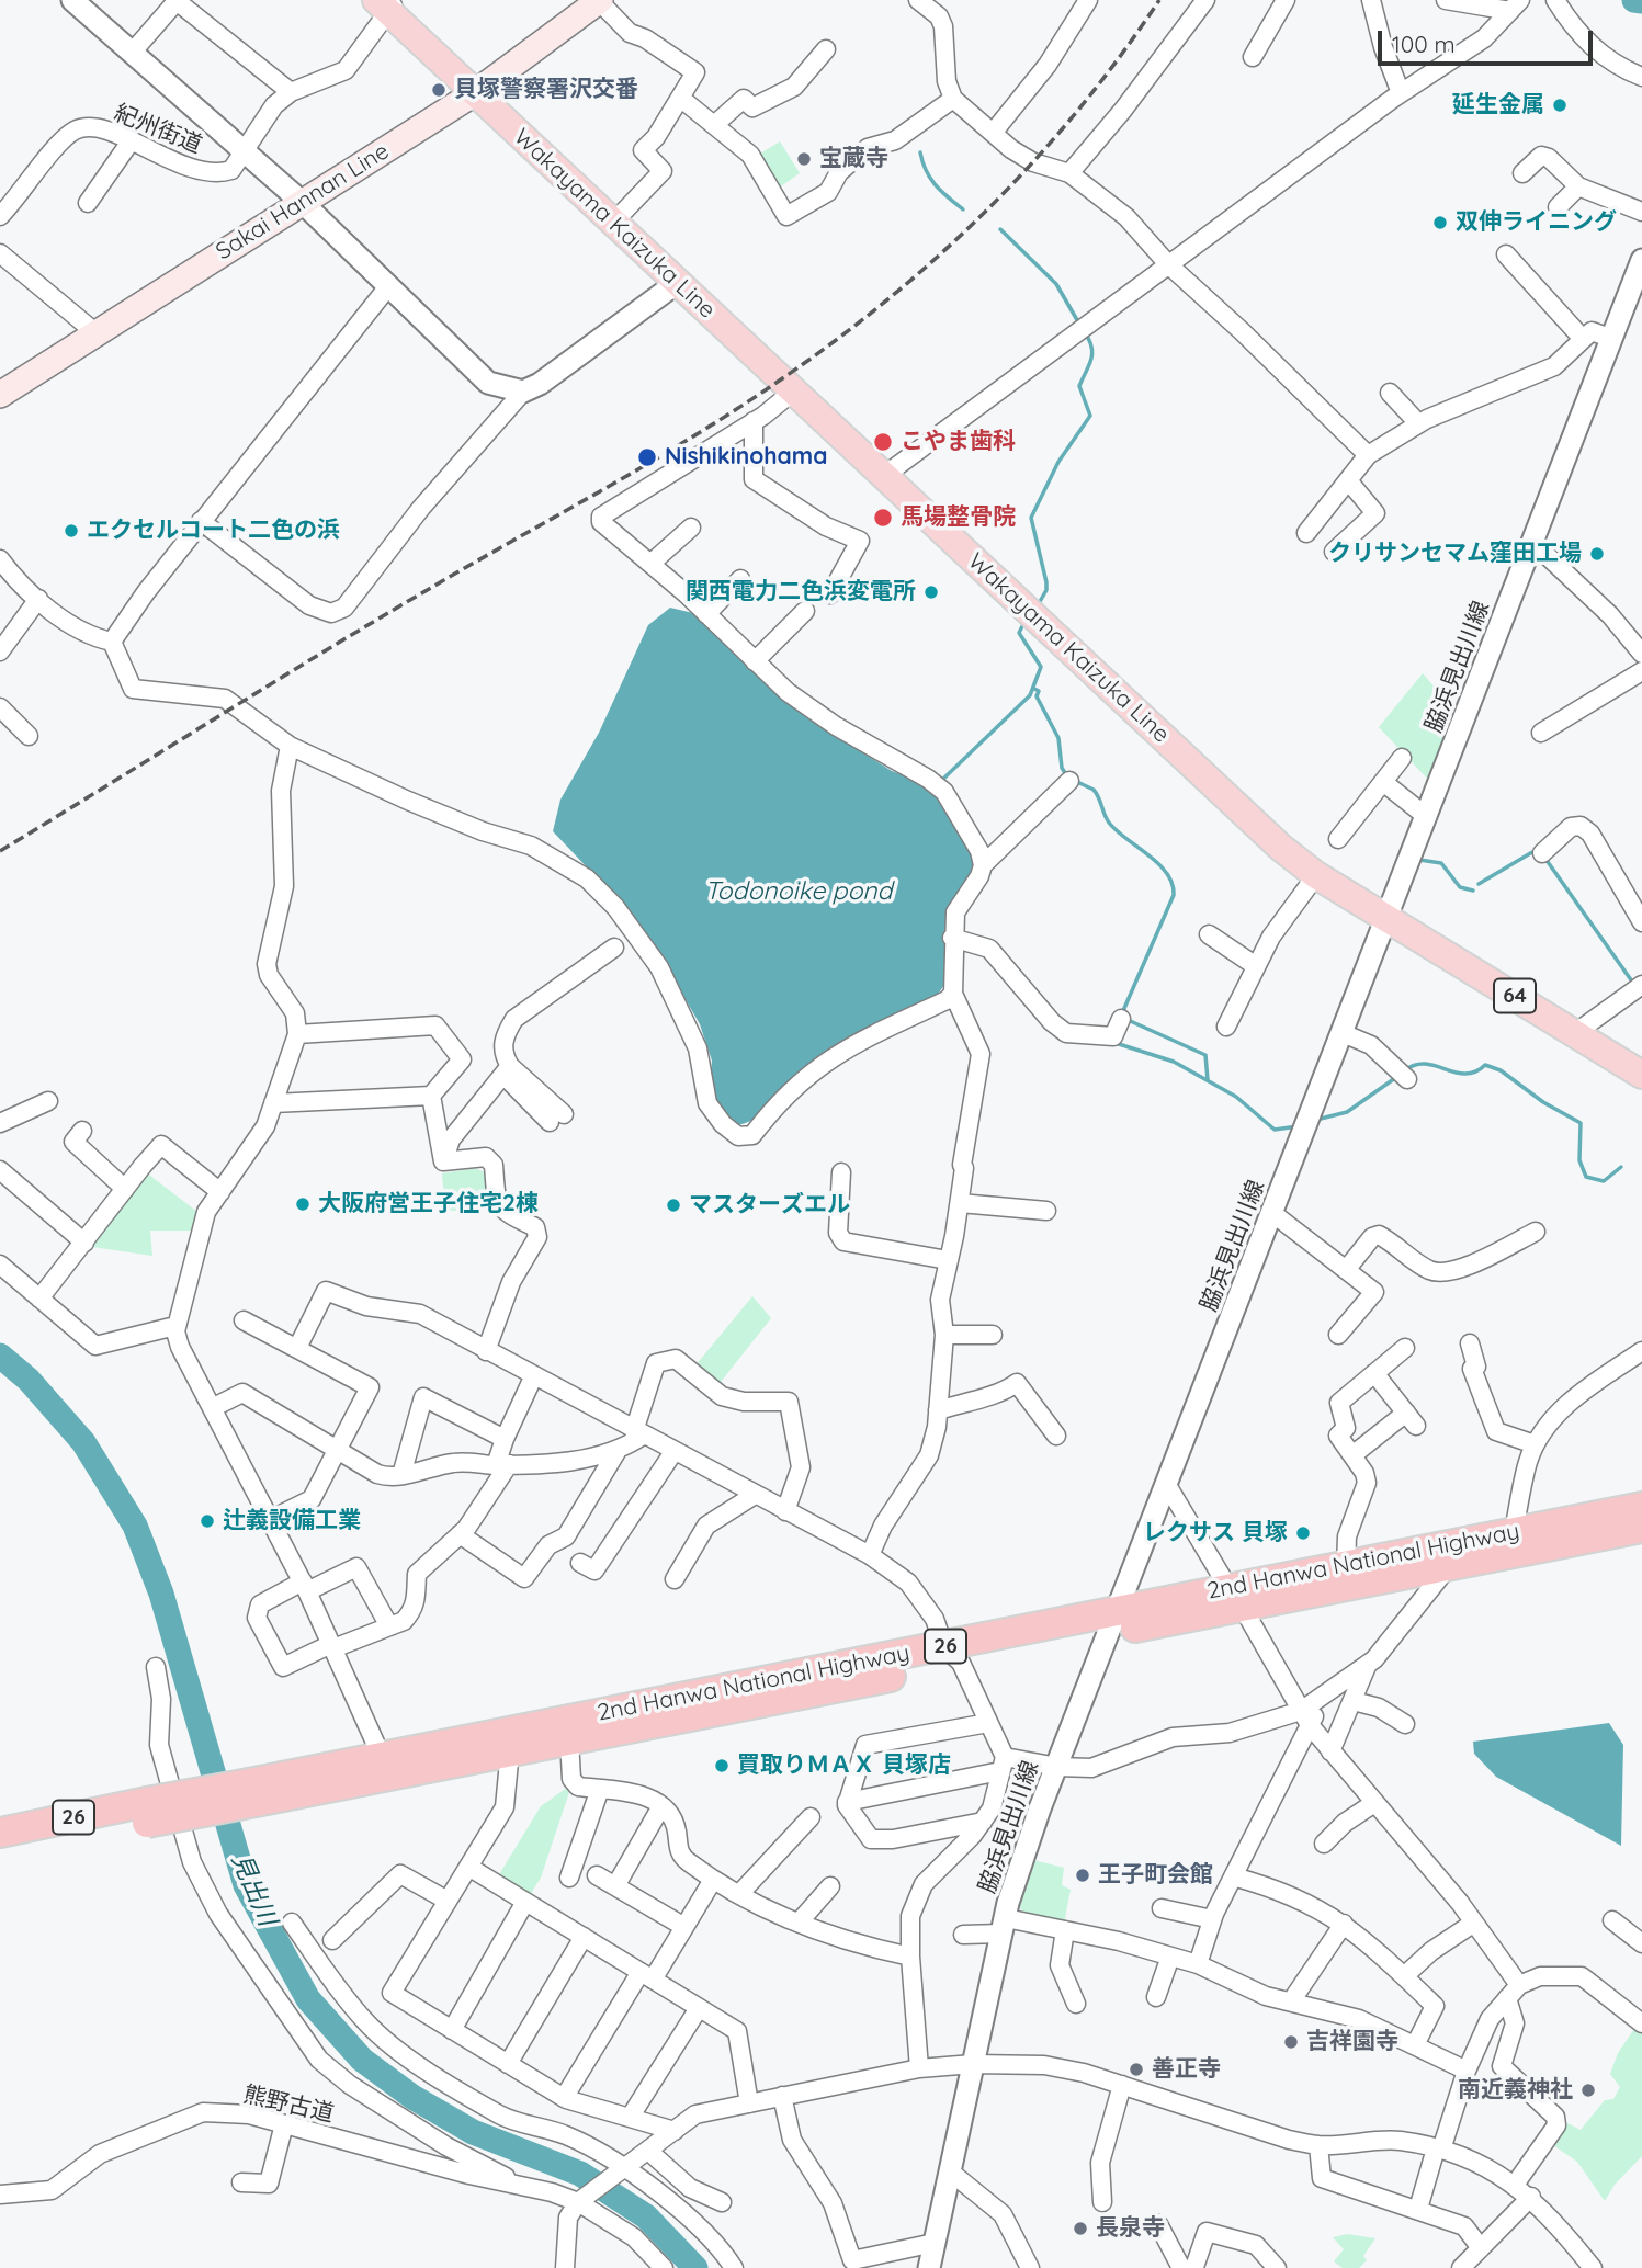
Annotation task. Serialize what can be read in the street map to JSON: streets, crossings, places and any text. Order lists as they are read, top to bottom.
{
  "streets": {
    "highway": ["2nd Hanwa National Highway", "26"],
    "main road": ["Sakai Hannan Line", "Wakayama Kaizuka Line", "64"],
    "street": ["紀州街道", "脇浜見出川線", "熊野古道"]
  },
  "crossings": [
    ["紀州街道", "Wakayama Kaizuka Line"],
    ["Sakai Hannan Line", "Wakayama Kaizuka Line"],
    ["Wakayama Kaizuka Line", "脇浜見出川線"],
    ["脇浜見出川線", "2nd Hanwa National Highway"]
  ],
  "water": ["Todonoike pond", "見出川"],
  "places": [
    "貝塚警察署沢交番",
    "延生金属",
    "宝蔵寺",
    "双伸ライニング",
    "こやま歯科",
    "Nishikinohama",
    "馬場整骨院",
    "エクセルコート二色の浜",
    "クリサンセマム窪田工場",
    "関西電力二色浜変電所",
    "大阪府営王子住宅2棟",
    "マスターズエル",
    "辻義設備工業",
    "レクサス 貝塚",
    "買取りＭＡＸ 貝塚店",
    "王子町会館",
    "吉祥園寺",
    "善正寺",
    "南近義神社",
    "長泉寺"
  ],
  "scale_bar": "100 m"
}
